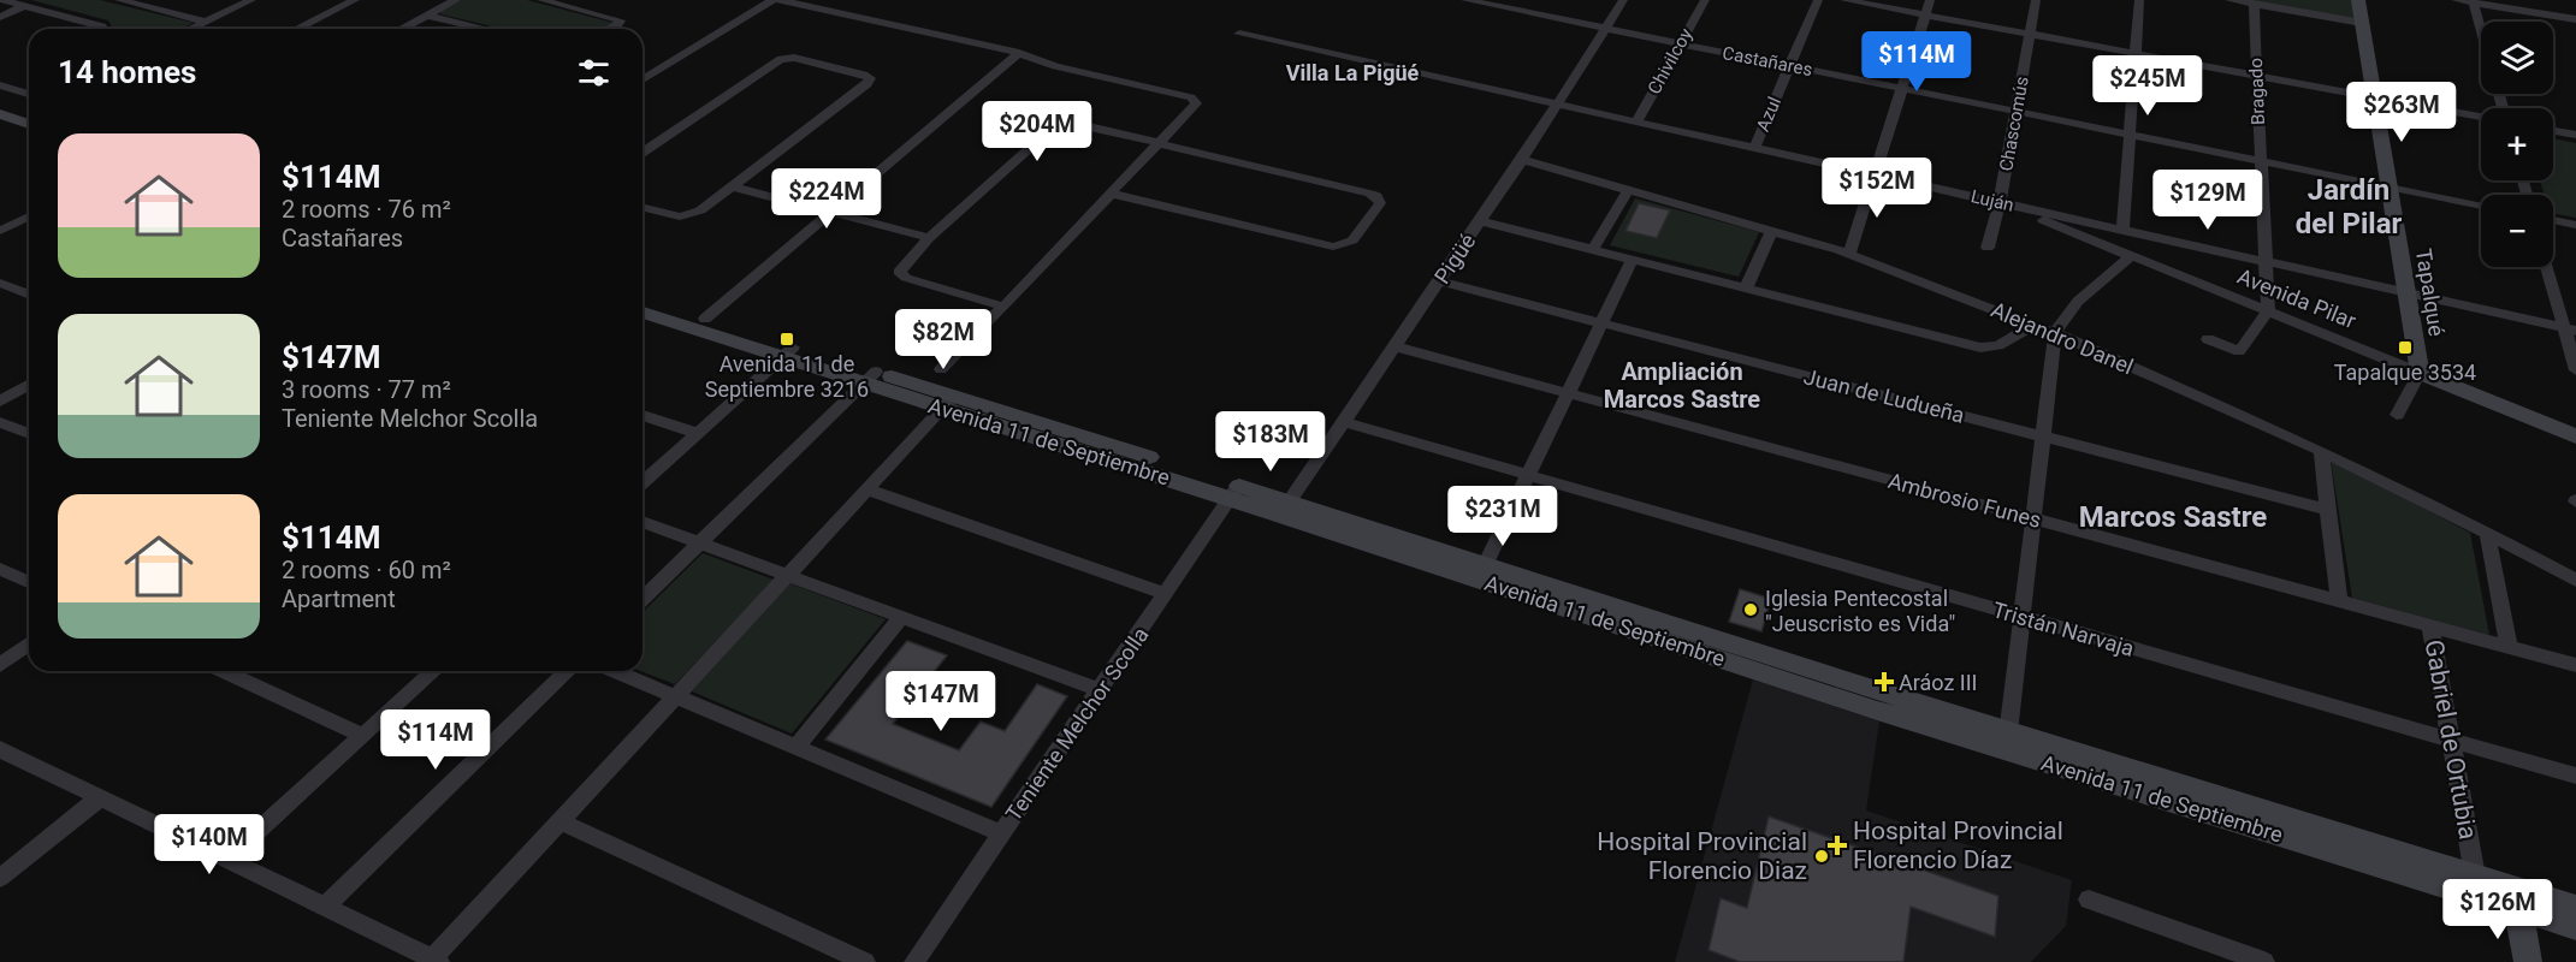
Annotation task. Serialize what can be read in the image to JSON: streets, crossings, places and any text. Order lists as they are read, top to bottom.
{
  "streets": {
    "main road": ["Tapalqué", "Avenida Pilar", "Avenida 11 de Septiembre"],
    "street": [
      "Chivilcoy",
      "Castañares",
      "Bragado",
      "Azul",
      "Chascomús",
      "Luján",
      "Pigüé",
      "Alejandro Danel",
      "Juan de Ludueña",
      "Ambrosio Funes",
      "Tristán Narvaja",
      "Teniente Melchor Scolla",
      "Gabriel de Ortubia"
    ]
  },
  "crossings": [
    ["Chivilcoy", "Castañares"],
    ["Chivilcoy", "Luján"],
    ["Castañares", "Bragado"],
    ["Castañares", "Azul"],
    ["Castañares", "Chascomús"],
    ["Castañares", "Pigüé"],
    ["Castañares", "Tapalqué"],
    ["Bragado", "Luján"],
    ["Bragado", "Avenida Pilar"],
    ["Azul", "Luján"],
    ["Chascomús", "Luján"],
    ["Chascomús", "Avenida Pilar"],
    ["Luján", "Pigüé"],
    ["Luján", "Tapalqué"],
    ["Luján", "Avenida Pilar"],
    ["Pigüé", "Alejandro Danel"],
    ["Pigüé", "Juan de Ludueña"],
    ["Pigüé", "Avenida 11 de Septiembre"],
    ["Pigüé", "Ambrosio Funes"],
    ["Pigüé", "Tristán Narvaja"],
    ["Tapalqué", "Avenida Pilar"],
    ["Avenida 11 de Septiembre", "Teniente Melchor Scolla"],
    ["Avenida 11 de Septiembre", "Gabriel de Ortubia"],
    ["Ambrosio Funes", "Gabriel de Ortubia"],
    ["Tristán Narvaja", "Gabriel de Ortubia"]
  ],
  "districts": [
    "Villa La Pigüé",
    "Jardín del Pilar",
    "Ampliación Marcos Sastre",
    "Marcos Sastre"
  ],
  "places": {
    "transit": ["Avenida 11 de Septiembre 3216", "Tapalque 3534"],
    "other": ["Iglesia Pentecostal \"Jeuscristo es Vida\"", "Hospital Provincial Florencio Diaz"],
    "health": ["Aráoz III", "Hospital Provincial Florencio Díaz"]
  },
  "page": {
    "map_buttons": ["+", "−"],
    "heading": "14 homes",
    "price": [
      "$114M",
      "$245M",
      "$263M",
      "$204M",
      "$152M",
      "$224M",
      "$129M",
      "$82M",
      "$183M",
      "$231M",
      "$147M",
      "$114M",
      "$140M",
      "$126M"
    ],
    "list": [
      {
        "name": "$114M",
        "note": "2 rooms · 76 m² · Castañares"
      },
      {
        "name": "$147M",
        "note": "3 rooms · 77 m² · Teniente Melchor Scolla"
      },
      {
        "name": "$114M",
        "note": "2 rooms · 60 m² · Apartment"
      }
    ]
  }
}
